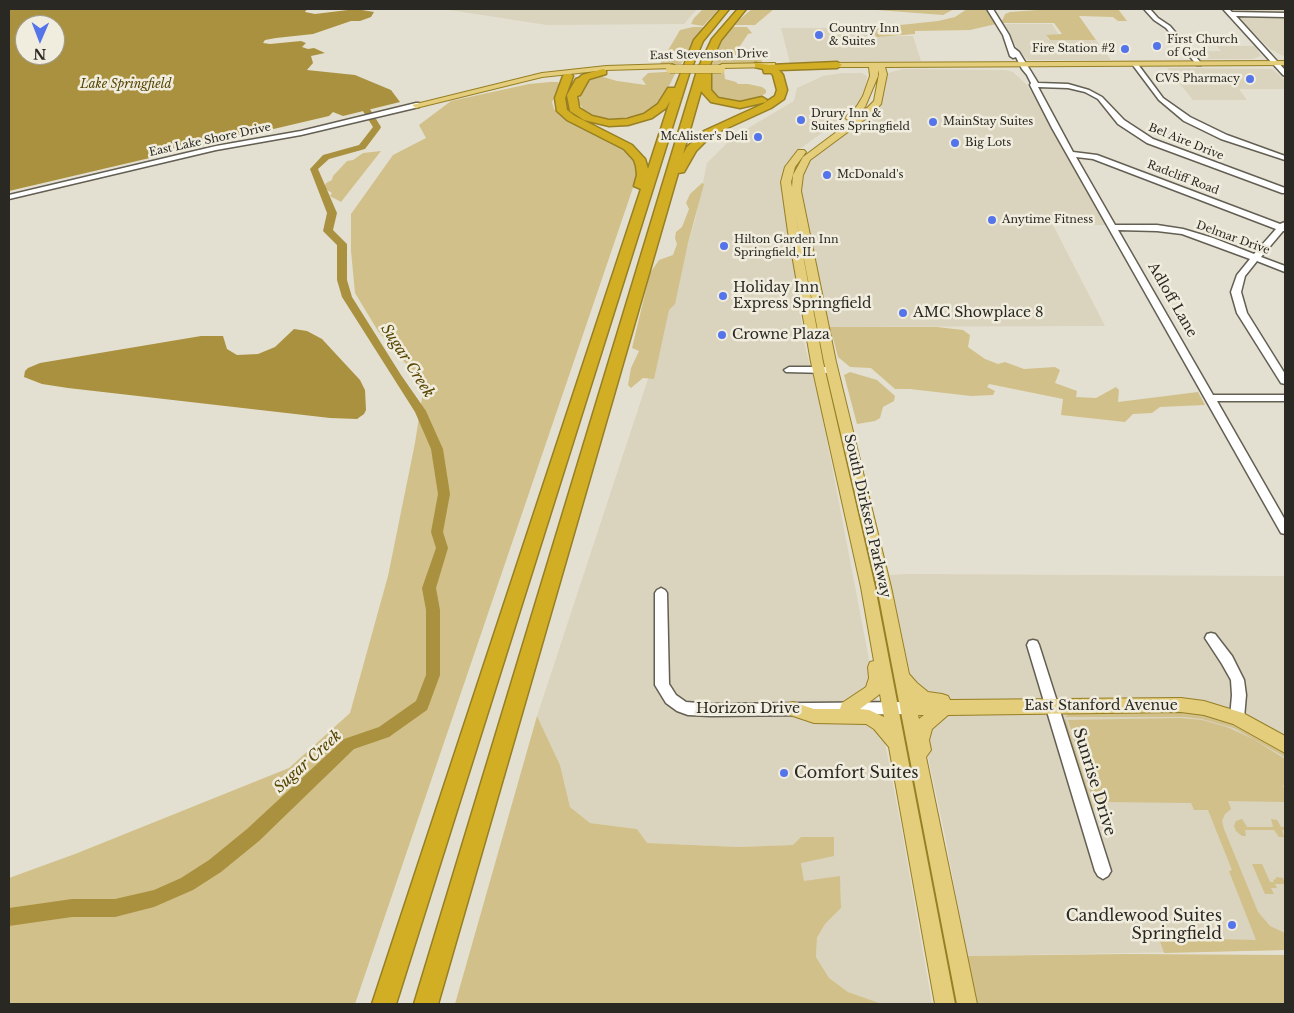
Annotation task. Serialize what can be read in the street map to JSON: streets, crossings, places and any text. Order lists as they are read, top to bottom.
{
  "streets": {
    "main road": ["East Stevenson Drive", "South Dirksen Parkway", "East Stanford Avenue"],
    "street": [
      "East Lake Shore Drive",
      "Bel Aire Drive",
      "Radcliff Road",
      "Delmar Drive",
      "Adloff Lane",
      "Horizon Drive",
      "Sunrise Drive"
    ]
  },
  "crossings": [
    ["East Stevenson Drive", "East Lake Shore Drive"],
    ["East Stevenson Drive", "Adloff Lane"],
    ["East Stevenson Drive", "South Dirksen Parkway"],
    ["Bel Aire Drive", "Adloff Lane"],
    ["Radcliff Road", "Adloff Lane"],
    ["Delmar Drive", "Adloff Lane"],
    ["South Dirksen Parkway", "East Stanford Avenue"],
    ["South Dirksen Parkway", "Horizon Drive"],
    ["East Stanford Avenue", "Horizon Drive"],
    ["East Stanford Avenue", "Sunrise Drive"]
  ],
  "water": ["Lake Springfield", "Sugar Creek"],
  "places": [
    "Country Inn & Suites",
    "First Church of God",
    "Fire Station #2",
    "CVS Pharmacy",
    "Drury Inn & Suites Springfield",
    "MainStay Suites",
    "McAlister's Deli",
    "Big Lots",
    "McDonald's",
    "Anytime Fitness",
    "Hilton Garden Inn Springfield, IL",
    "Holiday Inn Express Springfield",
    "AMC Showplace 8",
    "Crowne Plaza",
    "Comfort Suites",
    "Candlewood Suites Springfield"
  ],
  "north": "bottom"
}
